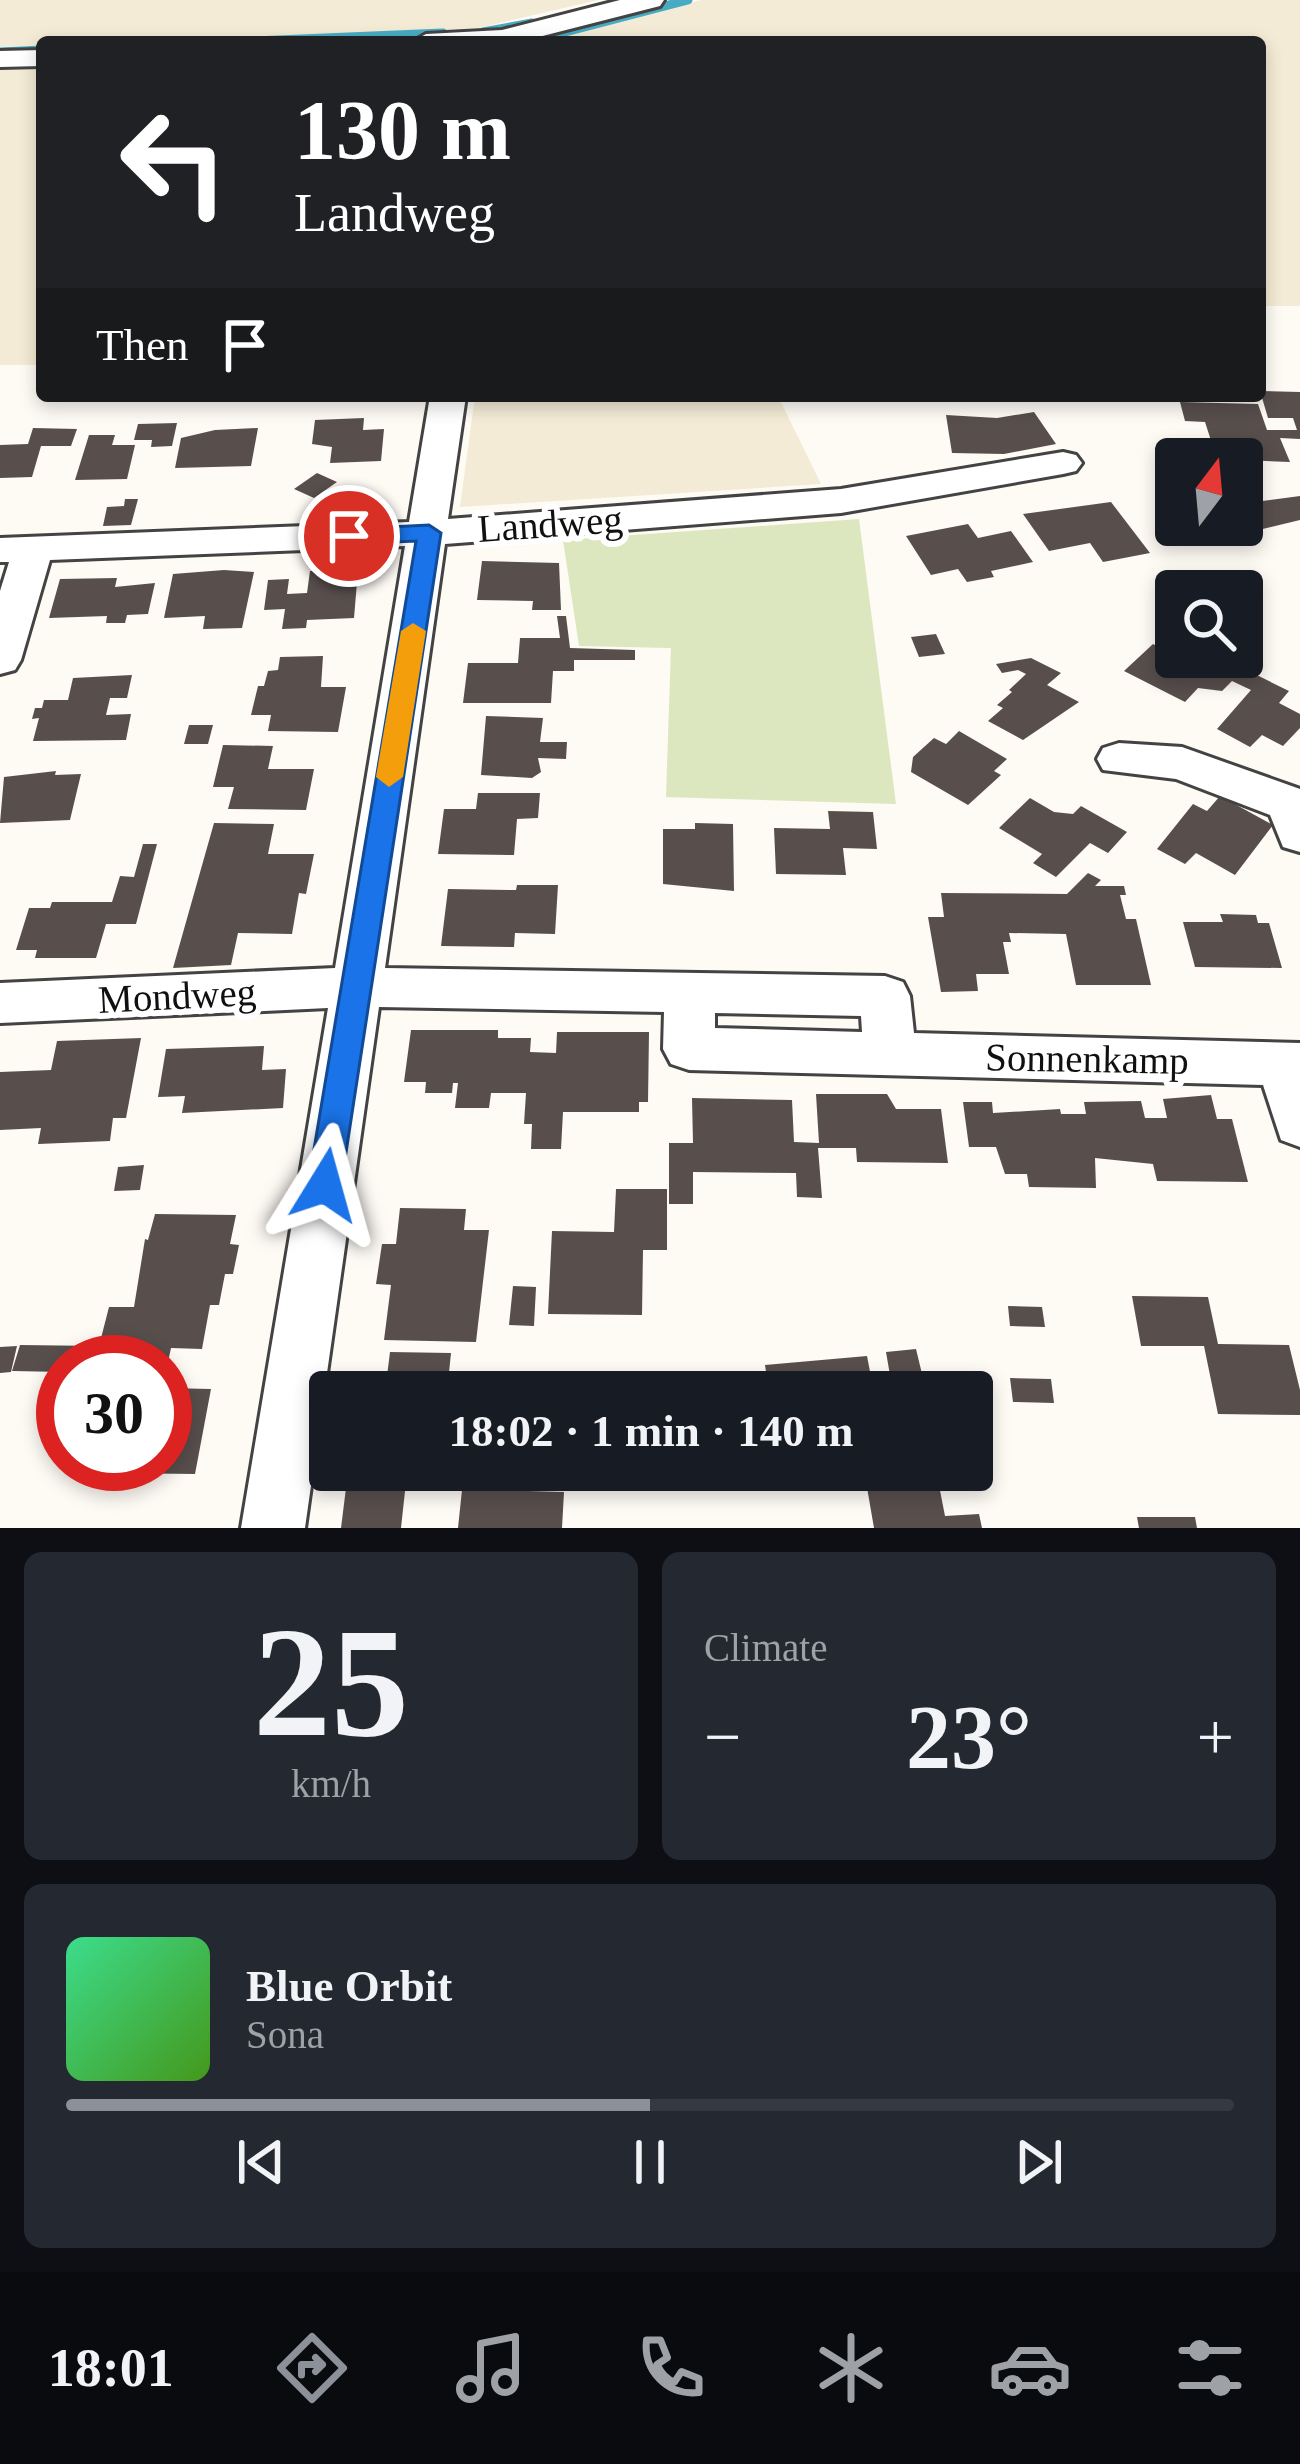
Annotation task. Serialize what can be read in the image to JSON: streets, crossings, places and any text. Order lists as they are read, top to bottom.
{
  "streets": {
    "street": ["Landweg", "Mondweg", "Sonnenkamp"]
  },
  "crossings": [
    ["Mondweg", "Sonnenkamp"]
  ],
  "north": "top",
  "page": {
    "turn": ["130 m", "Landweg"],
    "then": "Then",
    "limit": "30",
    "trip": "18:02 · 1 min · 140 m",
    "tile": [
      ["25", "km/h"],
      "Climate"
    ],
    "heat": ["−", "23°", "+"],
    "song": ["Blue Orbit", "Sona"],
    "tabs": "18:01"
  }
}
